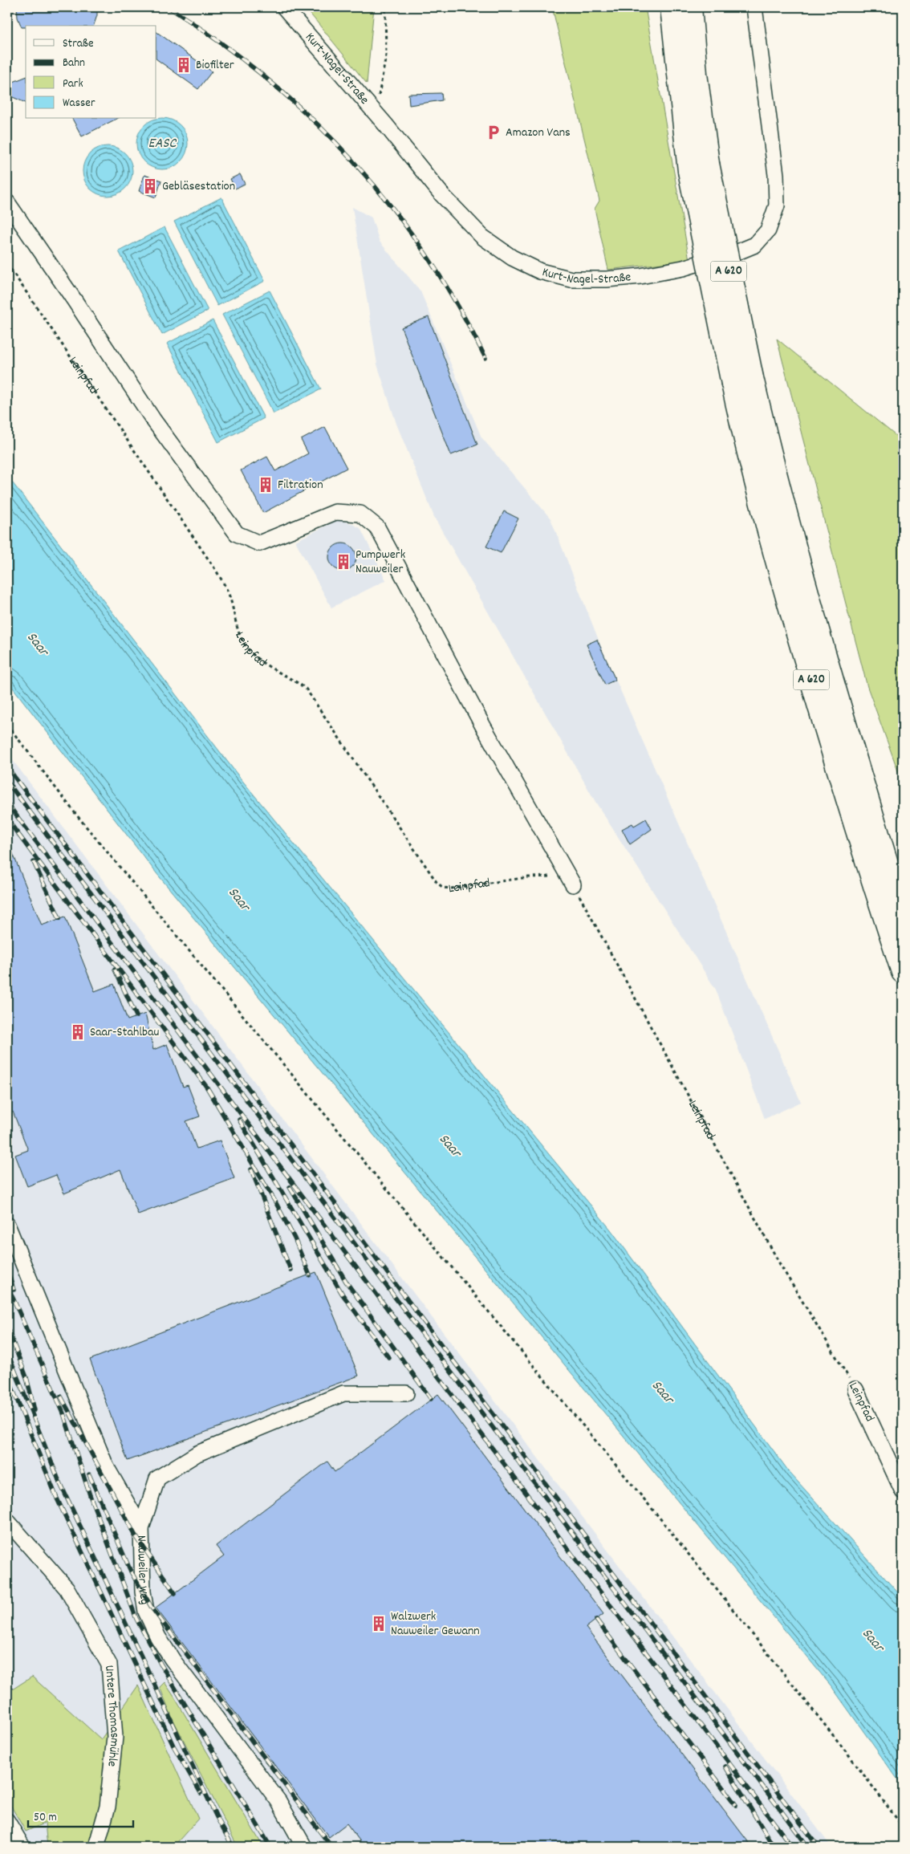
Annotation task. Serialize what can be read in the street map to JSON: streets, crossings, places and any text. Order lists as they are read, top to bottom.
{
  "streets": {
    "highway": ["A 620"],
    "street": [
      "Kurt-Nagel-Straße",
      "Leinpfad",
      "Nauweiler Weg",
      "Untere Thomasmühle"
    ]
  },
  "water": ["EASC", "Saar"],
  "places": {
    "building": [
      "Biofilter",
      "Gebläsestation",
      "Filtration",
      "Pumpwerk Nauweiler",
      "Saar-Stahlbau",
      "Walzwerk Nauweiler Gewann"
    ],
    "parking": ["Amazon Vans"]
  },
  "legend": [
    "Straße",
    "Bahn",
    "Park",
    "Wasser"
  ],
  "scale_bar": "50 m"
}
